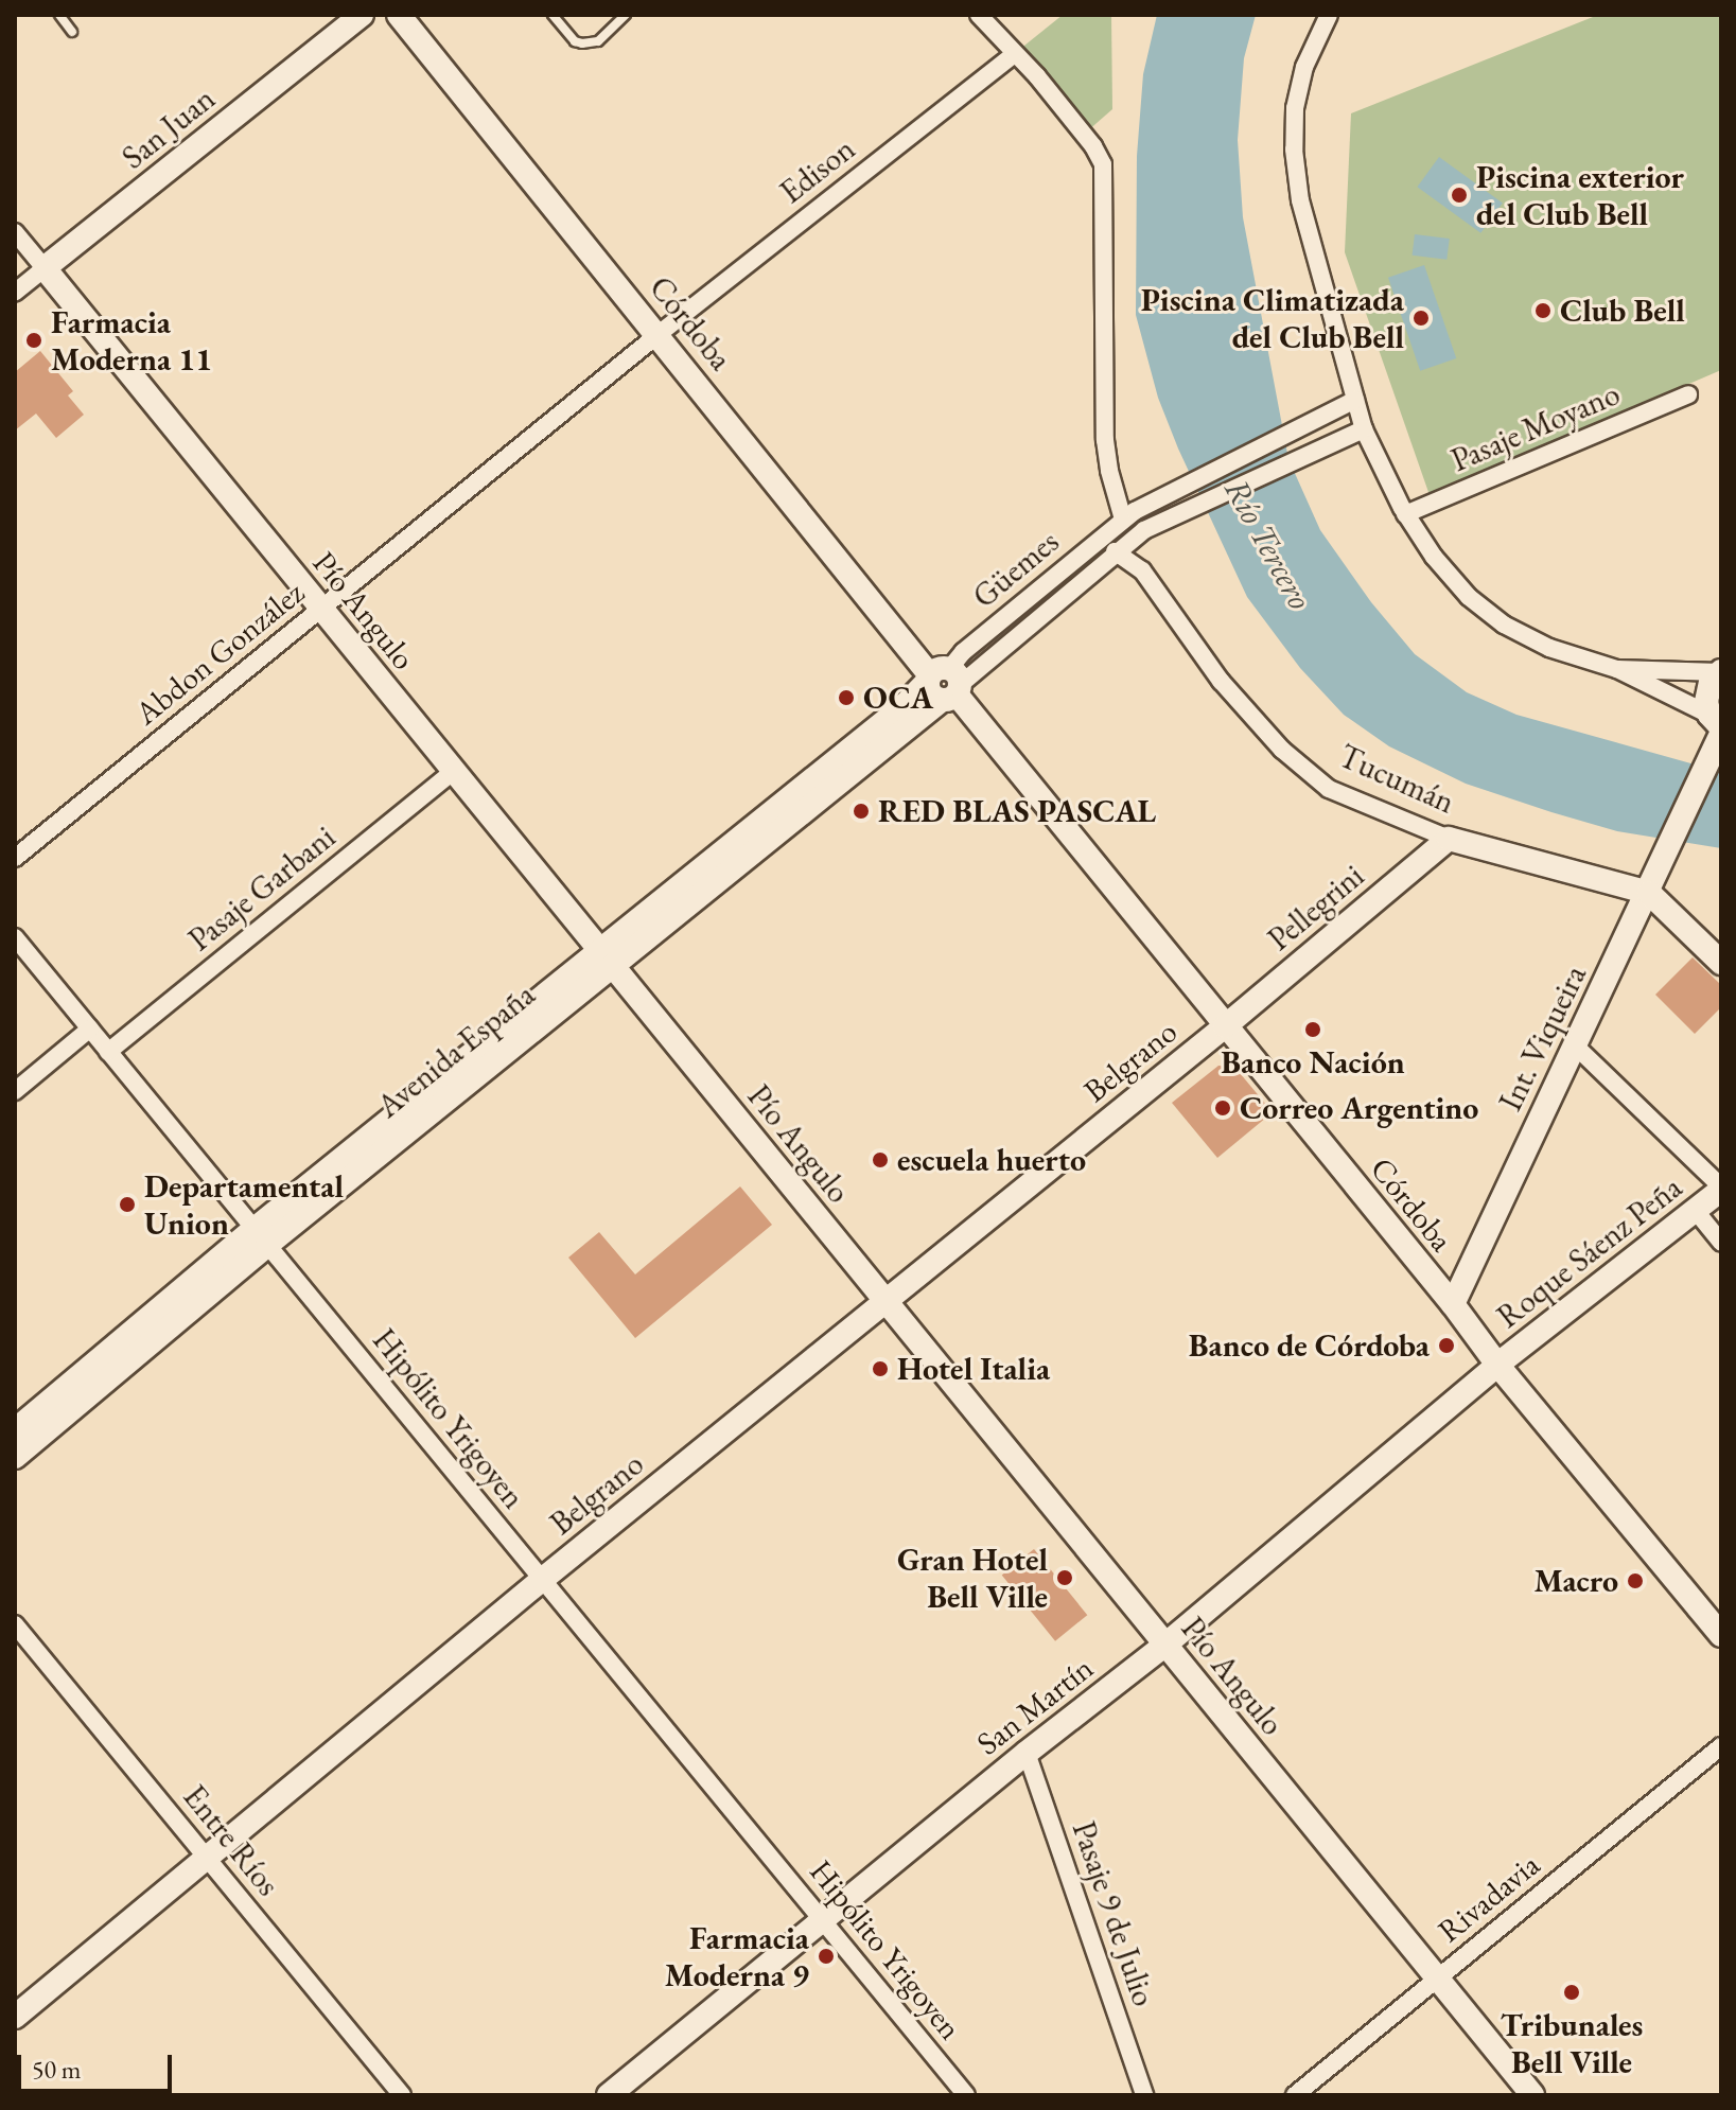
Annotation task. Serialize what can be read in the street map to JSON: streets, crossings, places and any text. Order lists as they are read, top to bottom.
{
  "streets": {
    "street": [
      "San Juan",
      "Edison",
      "Córdoba",
      "Pasaje Moyano",
      "Güemes",
      "Pío Angulo",
      "Abdon González",
      "Tucumán",
      "Pasaje Garbani",
      "Pellegrini",
      "Int. Viqueira",
      "Avenida España",
      "Belgrano",
      "Roque Sáenz Peña",
      "Hipólito Yrigoyen",
      "San Martín",
      "Entre Ríos",
      "Rivadavia",
      "Pasaje 9 de Julio"
    ]
  },
  "crossings": [
    ["San Juan", "Pío Angulo"],
    ["Edison", "Córdoba"],
    ["Edison", "Abdon González"],
    ["Córdoba", "Güemes"],
    ["Córdoba", "Abdon González"],
    ["Córdoba", "Pellegrini"],
    ["Córdoba", "Int. Viqueira"],
    ["Córdoba", "Avenida España"],
    ["Córdoba", "Belgrano"],
    ["Córdoba", "Roque Sáenz Peña"],
    ["Córdoba", "San Martín"],
    ["Güemes", "Tucumán"],
    ["Güemes", "Avenida España"],
    ["Pío Angulo", "Abdon González"],
    ["Pío Angulo", "Pasaje Garbani"],
    ["Pío Angulo", "Avenida España"],
    ["Pío Angulo", "Belgrano"],
    ["Pío Angulo", "San Martín"],
    ["Pío Angulo", "Rivadavia"],
    ["Tucumán", "Pellegrini"],
    ["Tucumán", "Int. Viqueira"],
    ["Pasaje Garbani", "Hipólito Yrigoyen"],
    ["Pellegrini", "Belgrano"],
    ["Avenida España", "Hipólito Yrigoyen"],
    ["Belgrano", "Hipólito Yrigoyen"],
    ["Belgrano", "Entre Ríos"],
    ["Roque Sáenz Peña", "San Martín"],
    ["Hipólito Yrigoyen", "San Martín"],
    ["San Martín", "Pasaje 9 de Julio"]
  ],
  "water": ["Río Tercero"],
  "places": [
    "Piscina exterior del Club Bell",
    "Club Bell",
    "Piscina Climatizada del Club Bell",
    "Farmacia Moderna 11",
    "OCA",
    "RED BLAS PASCAL",
    "Banco Nación",
    "Correo Argentino",
    "escuela huerto",
    "Departamental Union",
    "Banco de Córdoba",
    "Hotel Italia",
    "Gran Hotel Bell Ville",
    "Macro",
    "Farmacia Moderna 9",
    "Tribunales Bell Ville"
  ],
  "scale_bar": "50 m"
}
